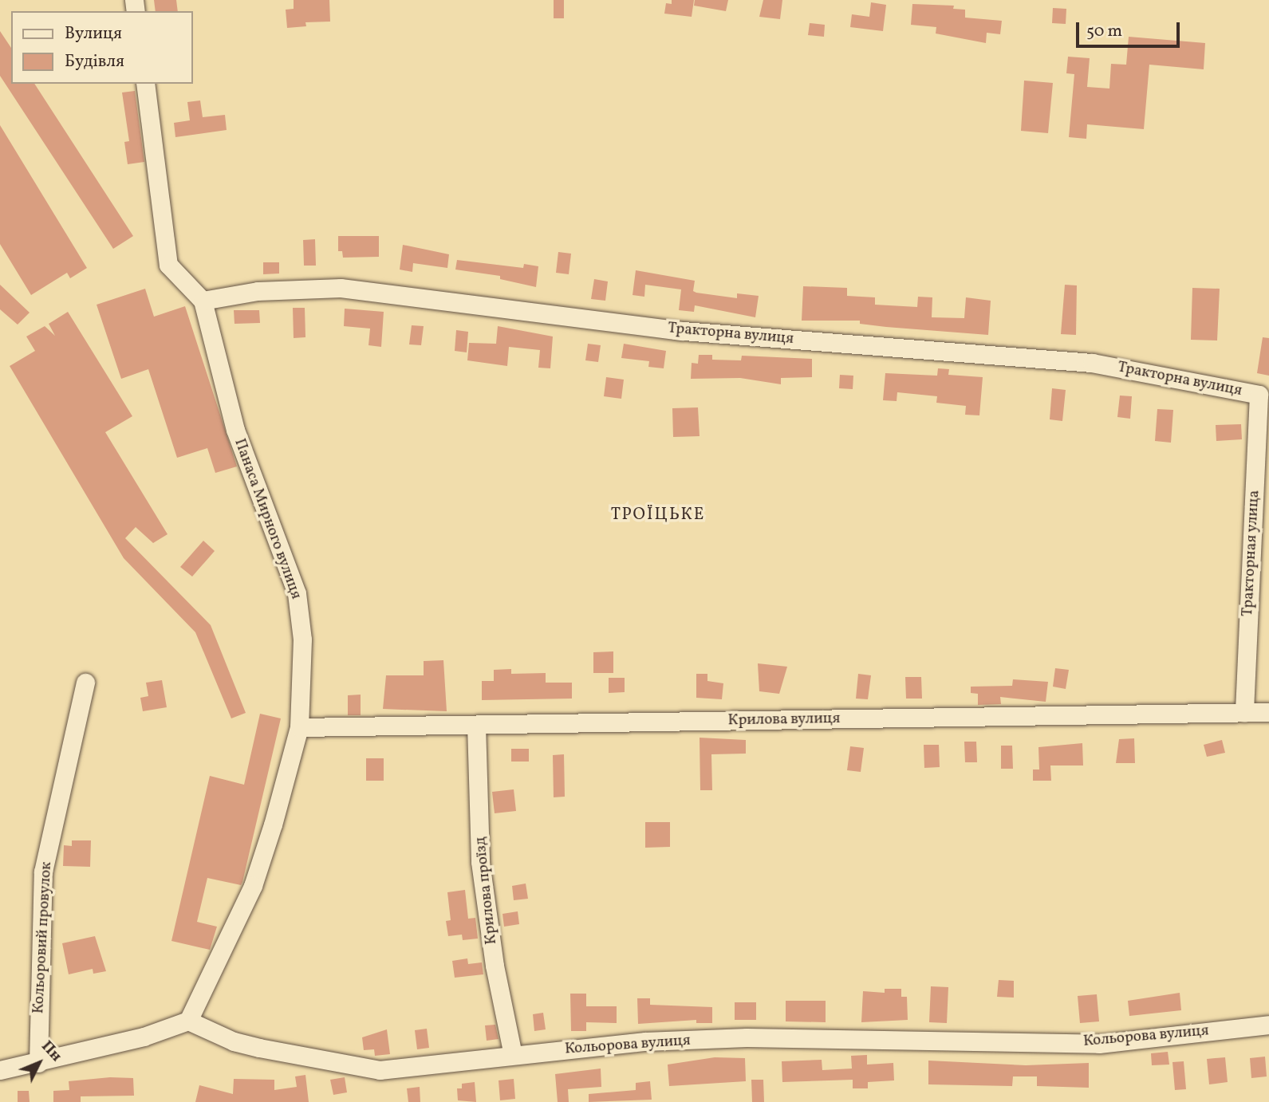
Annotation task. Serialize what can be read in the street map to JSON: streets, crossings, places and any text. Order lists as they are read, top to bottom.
{
  "streets": {
    "street": [
      "Тракторна вулиця",
      "Панаса Мирного вулиця",
      "Тракторная улица",
      "Крилова вулиця",
      "Крилова проїзд",
      "Кольоровий провулок",
      "Кольорова вулиця"
    ]
  },
  "crossings": [
    ["Тракторна вулиця", "Панаса Мирного вулиця"],
    ["Тракторна вулиця", "Тракторная улица"],
    ["Панаса Мирного вулиця", "Крилова вулиця"],
    ["Панаса Мирного вулиця", "Кольорова вулиця"],
    ["Тракторная улица", "Крилова вулиця"],
    ["Крилова вулиця", "Крилова проїзд"],
    ["Крилова проїзд", "Кольорова вулиця"]
  ],
  "districts": ["ТРОЇЦЬКЕ"],
  "legend": ["Вулиця", "Будівля"],
  "scale_bar": "50 m",
  "north": "top right"
}
